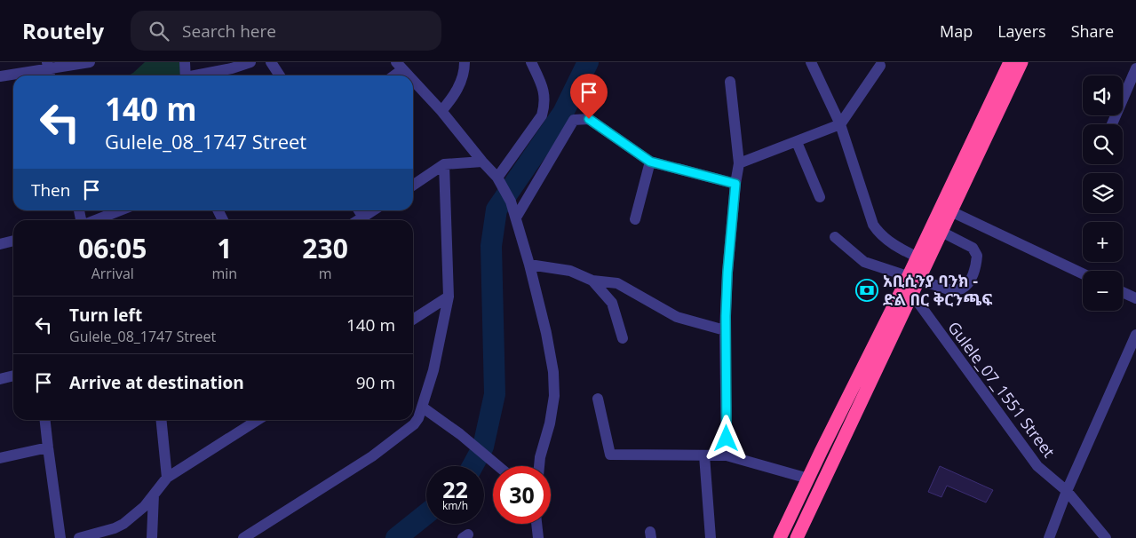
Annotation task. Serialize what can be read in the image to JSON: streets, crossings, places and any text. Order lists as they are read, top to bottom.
{
  "streets": {
    "street": ["Gulele_07_1551 Street"]
  },
  "places": {
    "bank": ["አቢሲንያ ባንክ - ድል በር ቅርንጫፍ"]
  },
  "page": {
    "header": "Routely",
    "search": "Search here",
    "nav": ["Map", "Layers", "Share"],
    "map_buttons": ["+", "−"],
    "turn": ["140 m", "Gulele_08_1747 Street"],
    "then": "Then",
    "eta": [
      "06:05",
      "Arrival",
      "1",
      "min",
      "230",
      "m"
    ],
    "list": [
      {
        "name": "Turn left",
        "note": "Gulele_08_1747 Street",
        "value": "140 m"
      },
      {
        "name": "Arrive at destination",
        "value": "90 m"
      }
    ],
    "speed": "22 km/h",
    "limit": "30"
  }
}
